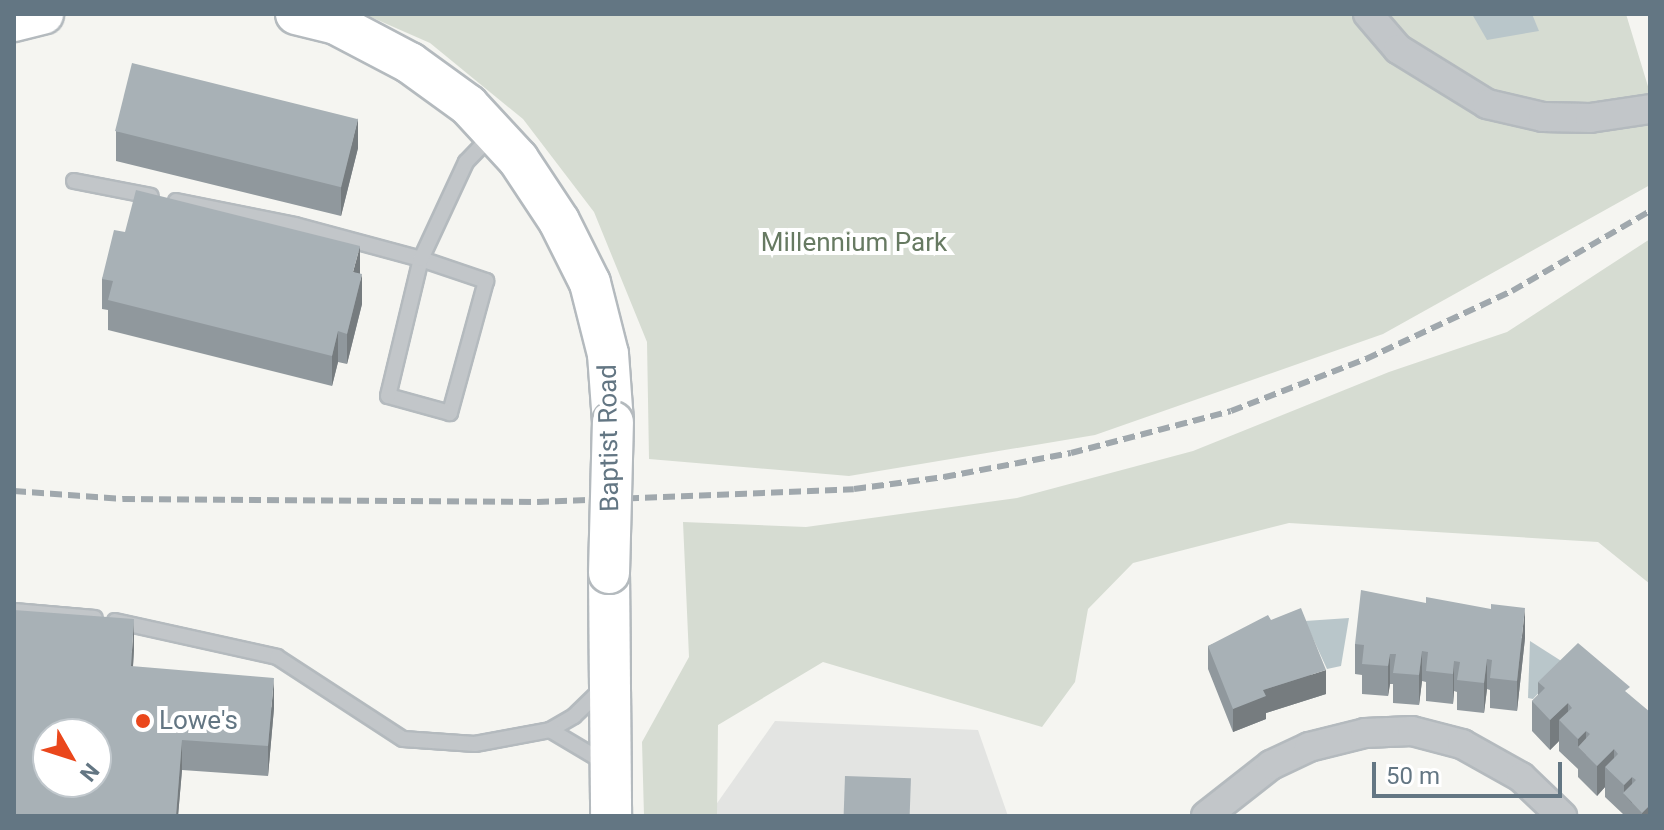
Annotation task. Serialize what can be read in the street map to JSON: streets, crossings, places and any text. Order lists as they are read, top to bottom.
{
  "streets": {
    "main road": ["Baptist Road"]
  },
  "parks": ["Millennium Park"],
  "places": ["Lowe's"],
  "scale_bar": "50 m",
  "north": "bottom right"
}
